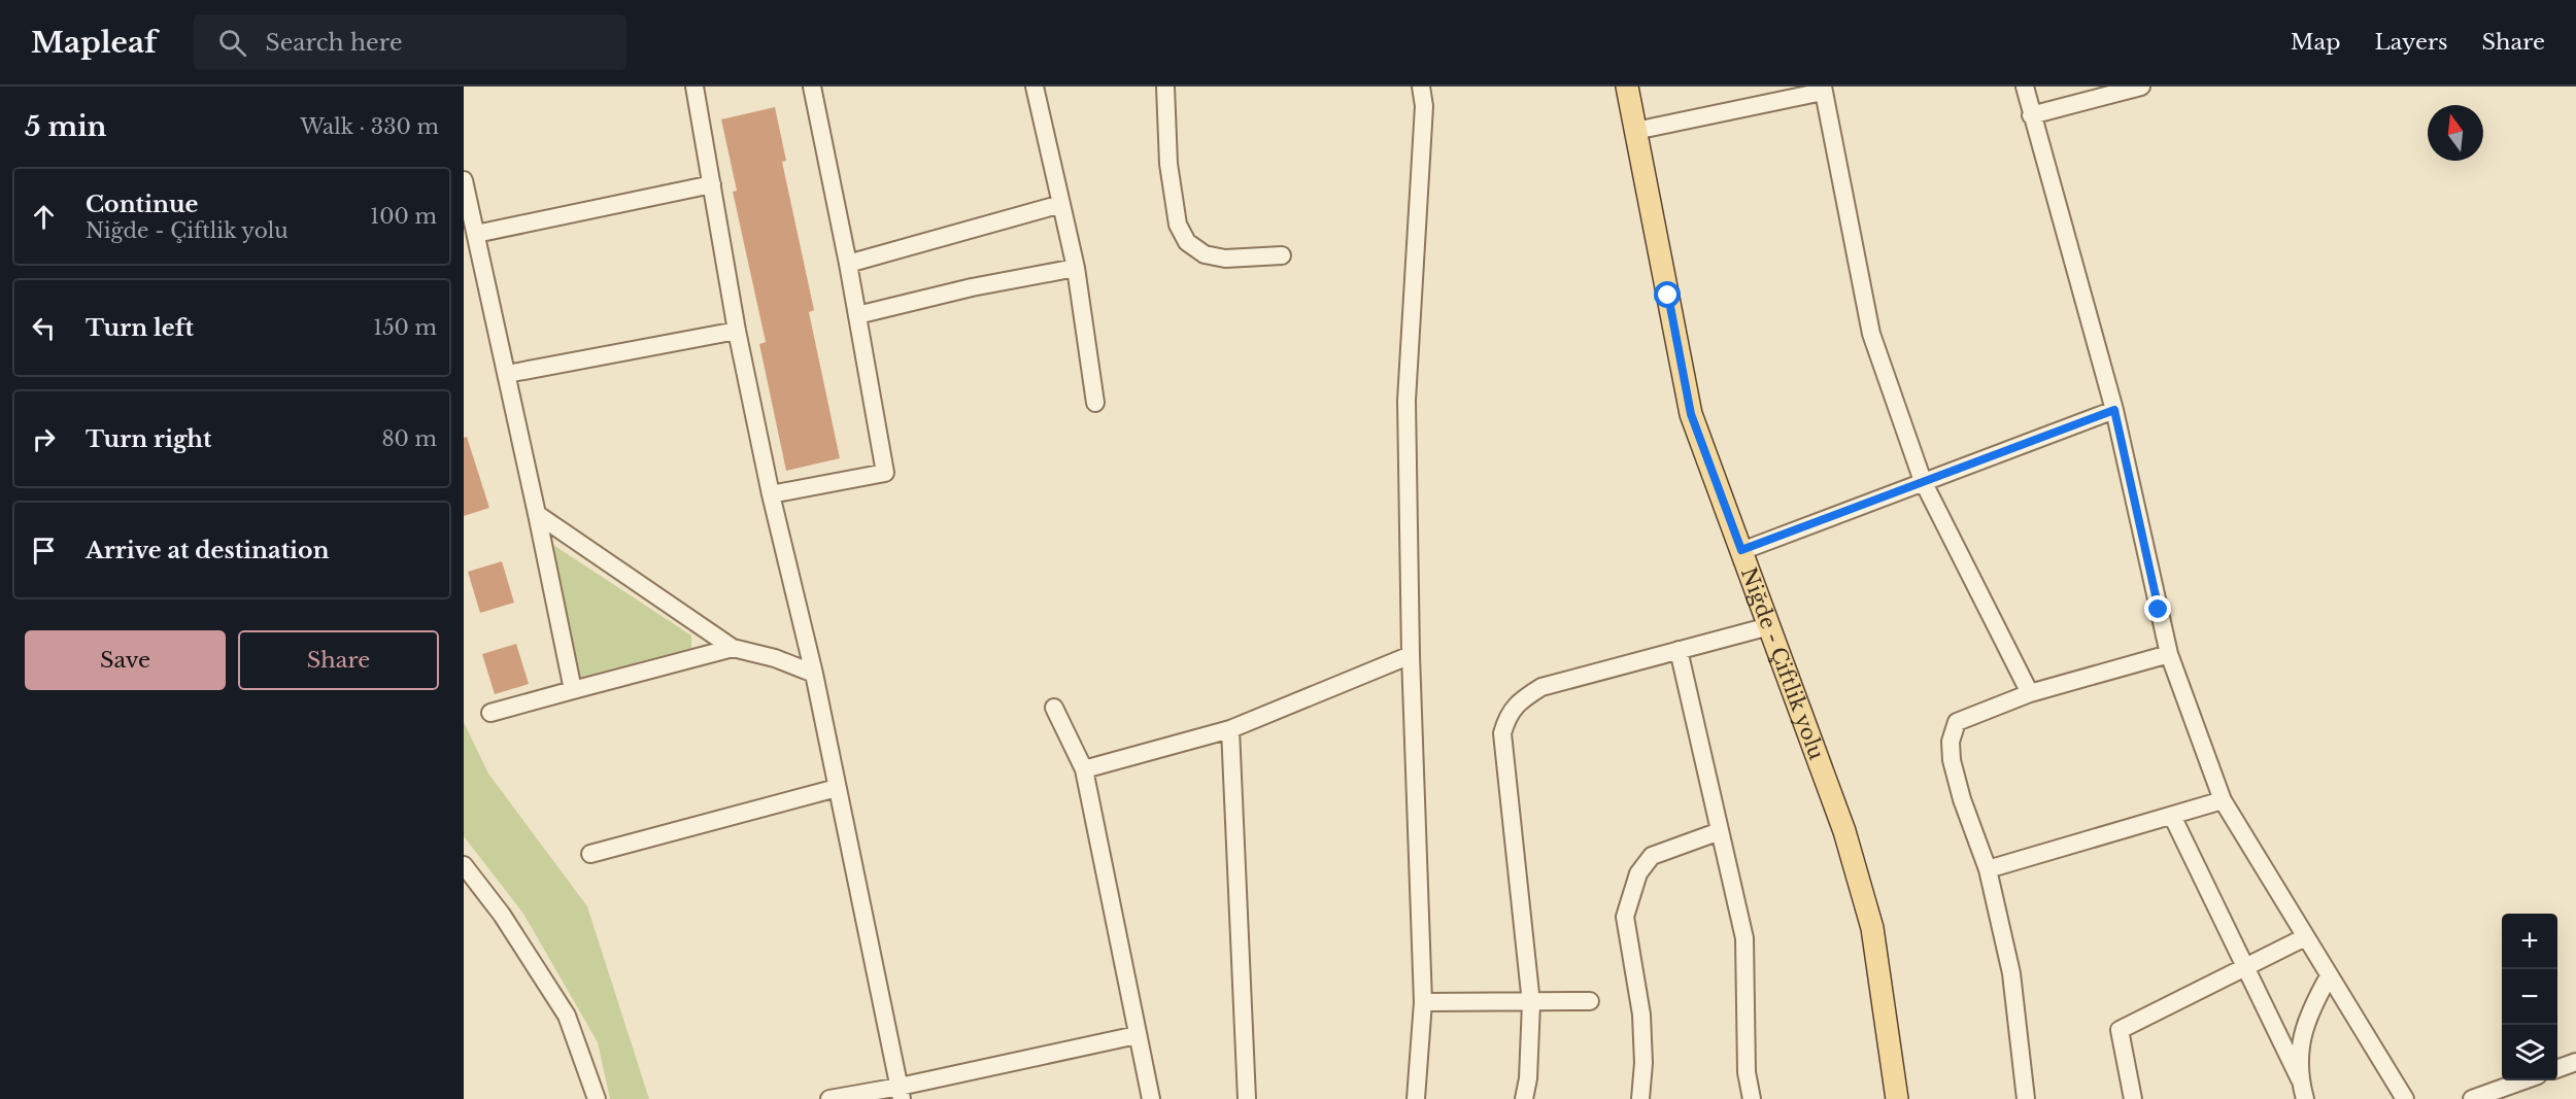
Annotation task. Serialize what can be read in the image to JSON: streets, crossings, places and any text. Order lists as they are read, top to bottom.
{
  "streets": {
    "main road": ["Niğde - Çiftlik yolu"]
  },
  "north": "top",
  "page": {
    "header": "Mapleaf",
    "search": "Search here",
    "nav": ["Map", "Layers", "Share"],
    "heading": ["5 min", "Walk · 330 m"],
    "list": [
      ["Continue", "Niğde - Çiftlik yolu", "100 m"],
      ["Turn left", "150 m"],
      ["Turn right", "80 m"],
      "Arrive at destination"
    ],
    "buttons": ["Save", "Share"],
    "map_buttons": ["+", "−"]
  }
}
